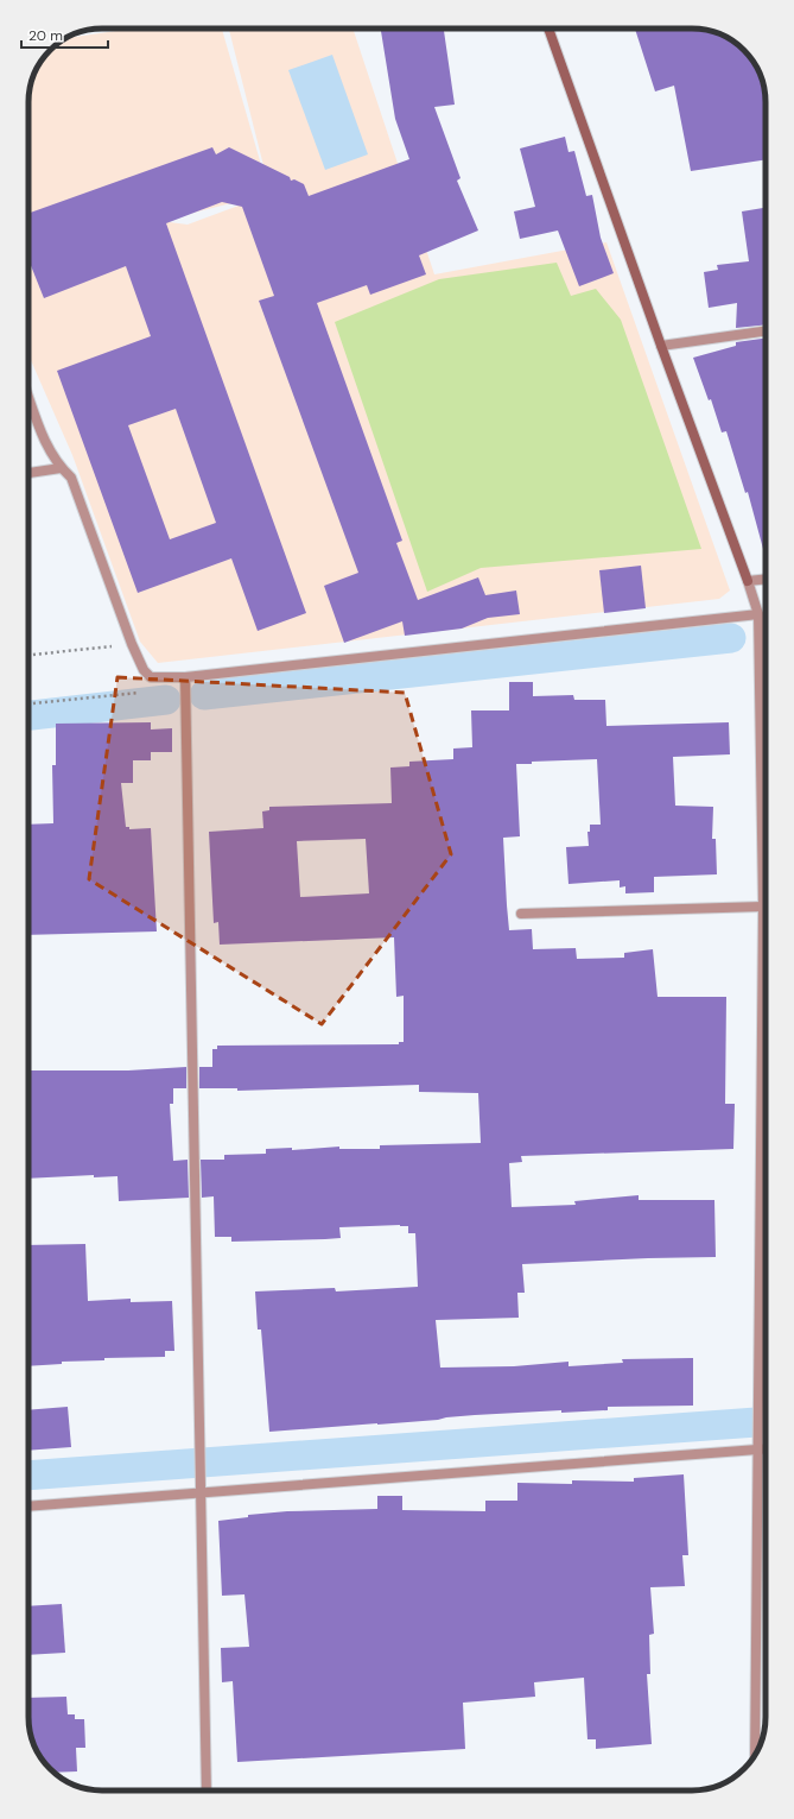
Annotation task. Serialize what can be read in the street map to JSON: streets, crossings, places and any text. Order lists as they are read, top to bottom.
{
  "scale_bar": "20 m"
}
